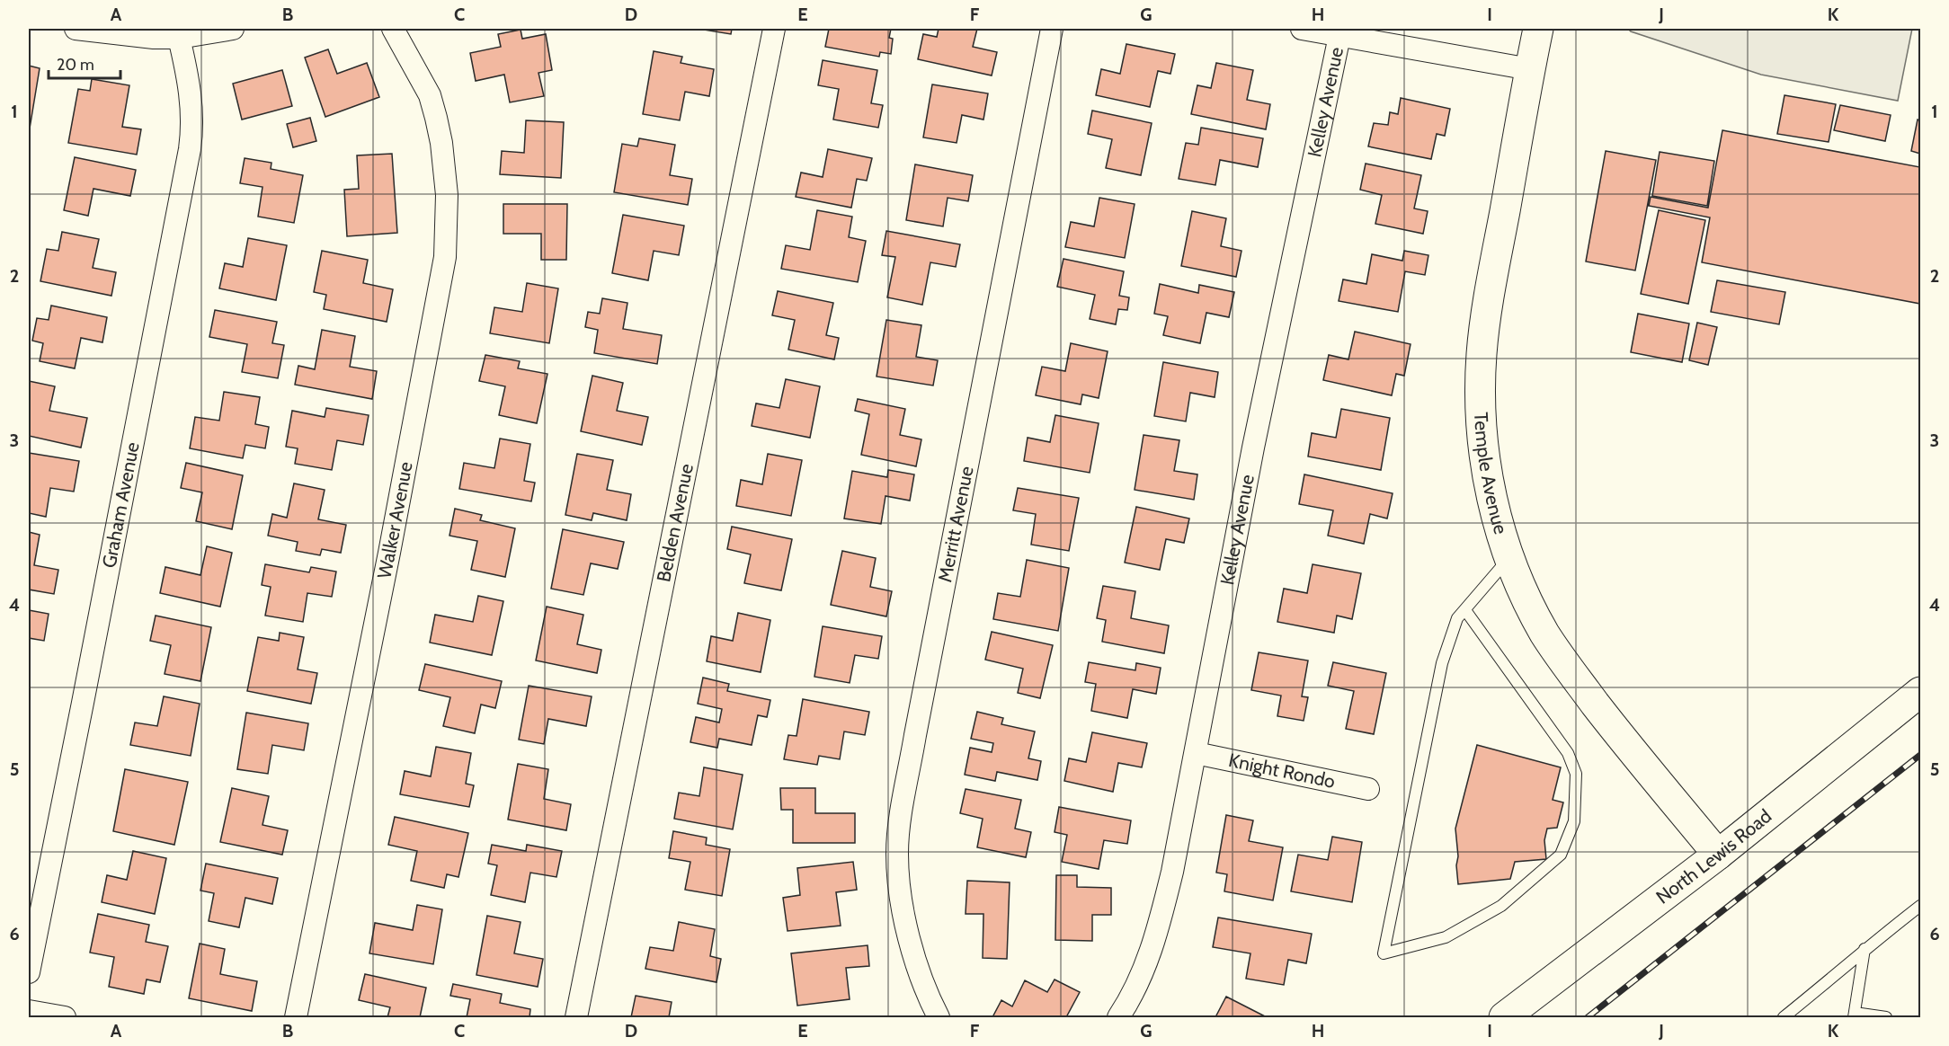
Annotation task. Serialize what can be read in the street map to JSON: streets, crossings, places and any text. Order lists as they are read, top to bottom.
{
  "streets": {
    "main road": ["Temple Avenue", "North Lewis Road"],
    "street": [
      "Kelley Avenue",
      "Graham Avenue",
      "Walker Avenue",
      "Belden Avenue",
      "Merritt Avenue",
      "Knight Rondo"
    ]
  },
  "crossings": [
    ["Kelley Avenue", "Knight Rondo"],
    ["Temple Avenue", "North Lewis Road"]
  ],
  "scale_bar": "20 m",
  "grid": {
    "columns": [
      "A",
      "B",
      "C",
      "D",
      "E",
      "F",
      "G",
      "H",
      "I",
      "J",
      "K"
    ],
    "rows": [
      "1",
      "2",
      "3",
      "4",
      "5",
      "6"
    ]
  }
}
